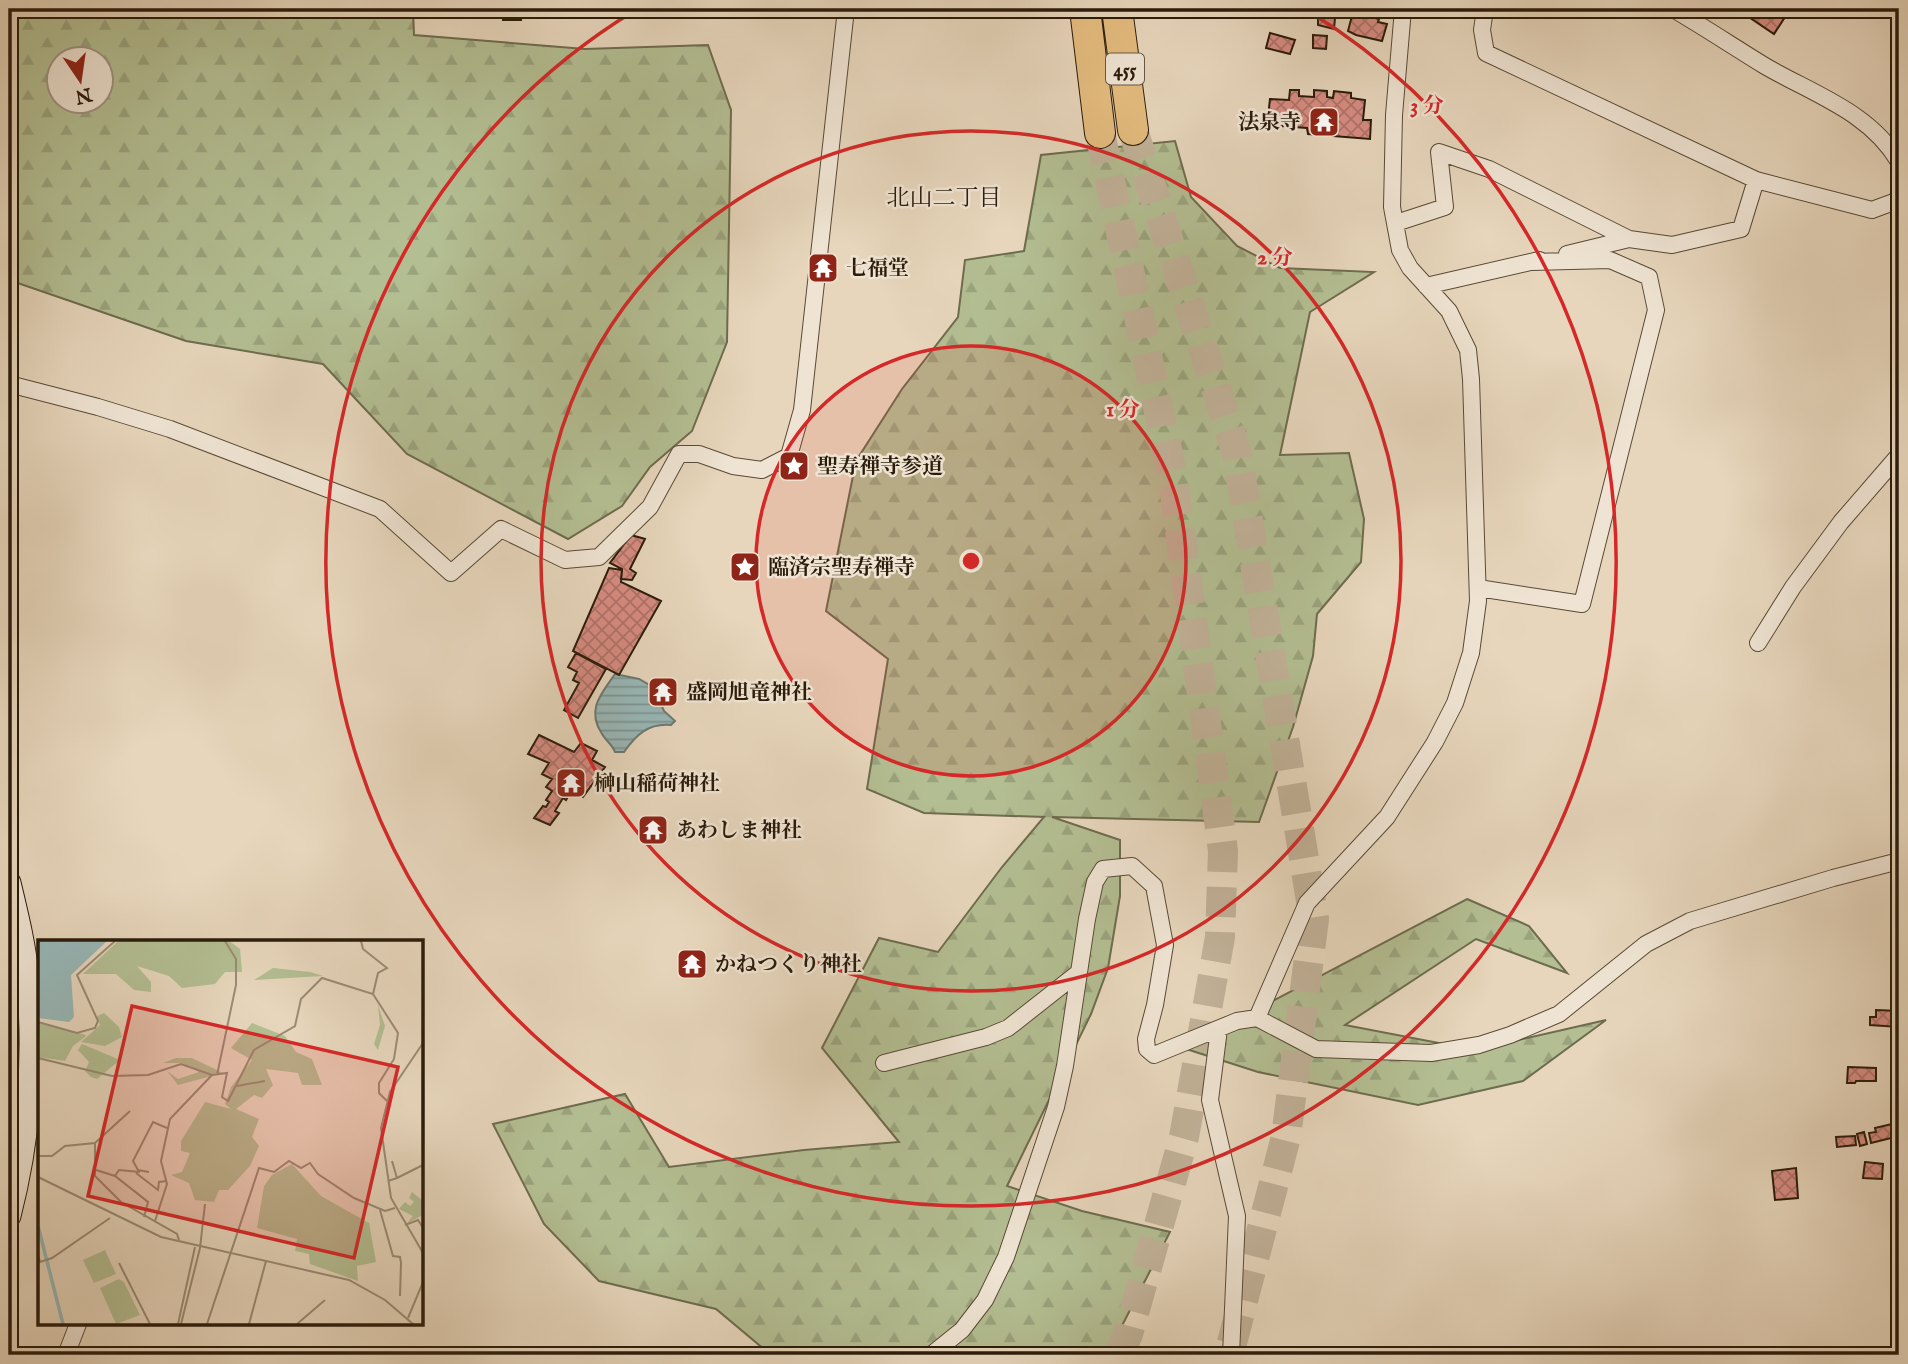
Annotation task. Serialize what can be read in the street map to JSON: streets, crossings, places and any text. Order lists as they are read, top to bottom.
{
  "streets": {
    "highway": ["455"]
  },
  "districts": ["北山二丁目"],
  "places": {
    "temple": [
      "法泉寺",
      "七福堂",
      "盛岡旭竜神社",
      "榊山稲荷神社",
      "あわしま神社",
      "かねつくり神社"
    ],
    "place": ["聖寿禅寺参道", "臨済宗聖寿禅寺"]
  },
  "north": "bottom",
  "rings": ["3 分", "2 分", "1 分"]
}
